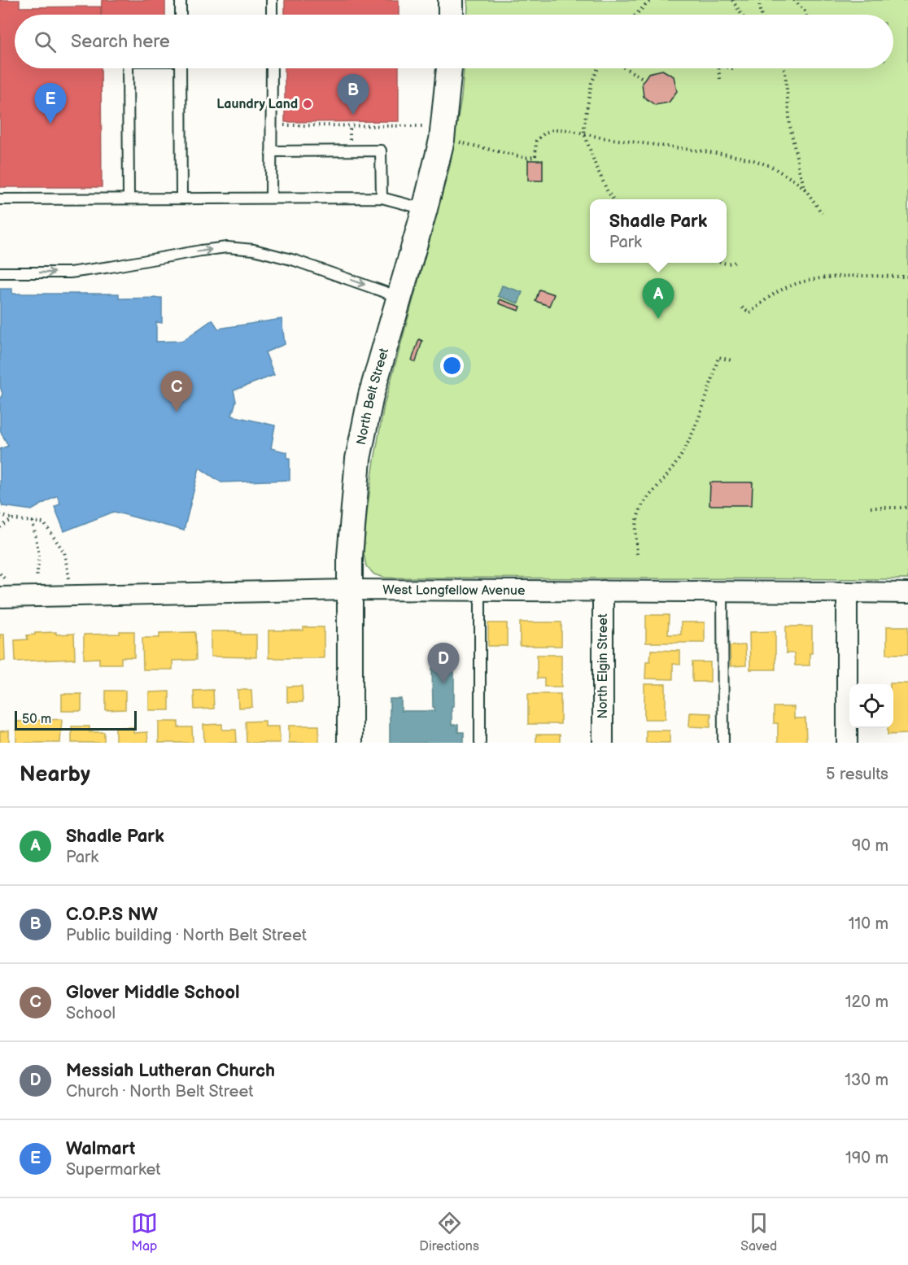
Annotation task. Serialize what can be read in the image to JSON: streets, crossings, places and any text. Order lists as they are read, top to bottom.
{
  "streets": {
    "street": ["North Belt Street", "West Longfellow Avenue", "North Elgin Street"]
  },
  "crossings": [
    ["North Belt Street", "West Longfellow Avenue"],
    ["West Longfellow Avenue", "North Elgin Street"]
  ],
  "places": ["Laundry Land"],
  "scale_bar": "50 m",
  "page": {
    "search": "Search here",
    "pins": [
      "B",
      "E",
      "A",
      "C",
      "D"
    ],
    "popup": ["Shadle Park", "Park"],
    "scale": "50 m",
    "heading": ["Nearby", "5 results"],
    "list": [
      {
        "mark": "A",
        "name": "Shadle Park",
        "note": "Park",
        "value": "90 m"
      },
      {
        "mark": "B",
        "name": "C.O.P.S NW",
        "note": "Public building · North Belt Street",
        "value": "110 m"
      },
      {
        "mark": "C",
        "name": "Glover Middle School",
        "note": "School",
        "value": "120 m"
      },
      {
        "mark": "D",
        "name": "Messiah Lutheran Church",
        "note": "Church · North Belt Street",
        "value": "130 m"
      },
      {
        "mark": "E",
        "name": "Walmart",
        "note": "Supermarket",
        "value": "190 m"
      }
    ],
    "nav": ["Map", "Directions", "Saved"]
  }
}
